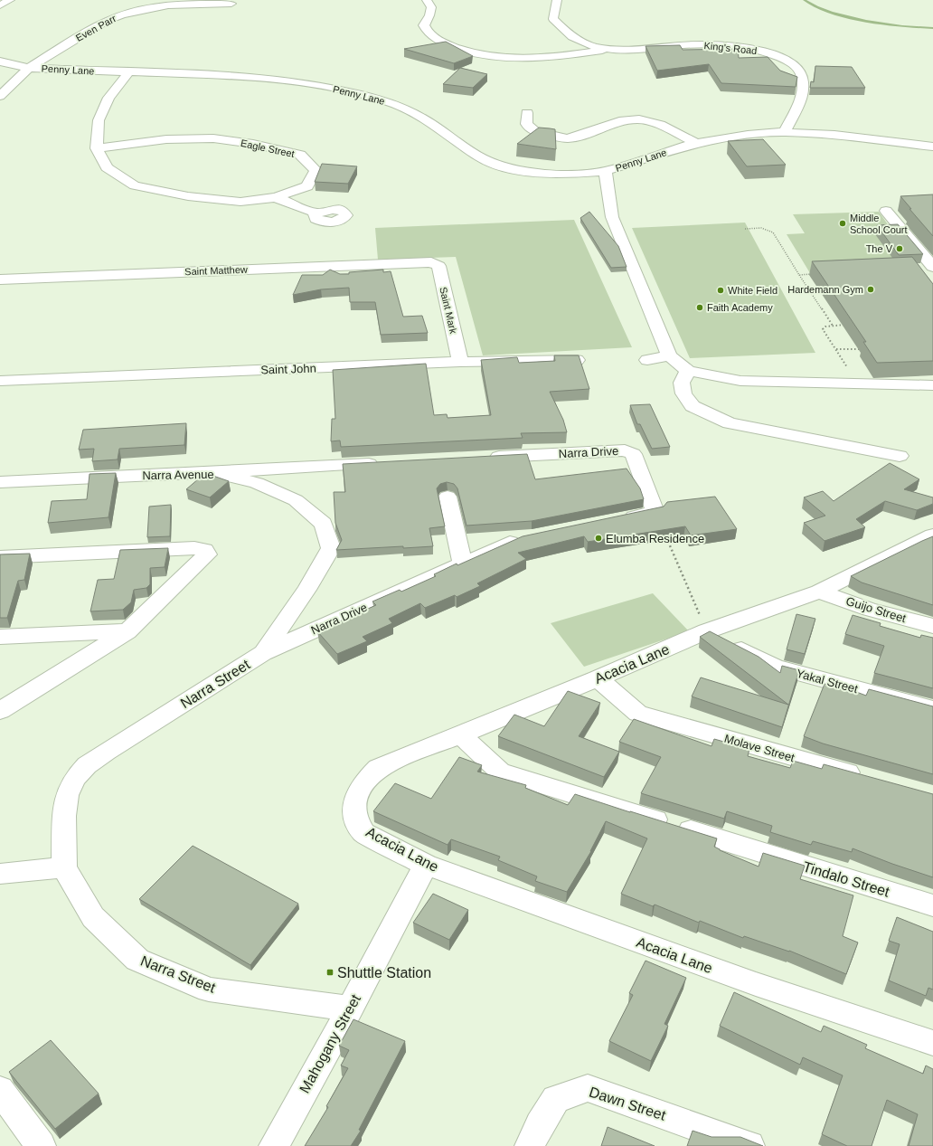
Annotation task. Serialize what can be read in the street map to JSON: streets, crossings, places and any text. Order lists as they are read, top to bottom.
{
  "streets": {
    "street": [
      "Even Parr",
      "King's Road",
      "Penny Lane",
      "Eagle Street",
      "Saint Matthew",
      "Saint Mark",
      "Saint John",
      "Narra Drive",
      "Narra Avenue",
      "Guijo Street",
      "Acacia Lane",
      "Yakal Street",
      "Narra Street",
      "Molave Street",
      "Tindalo Street",
      "Mahogany Street",
      "Dawn Street"
    ]
  },
  "crossings": [
    ["Even Parr", "Penny Lane"],
    ["King's Road", "Penny Lane"],
    ["Saint Matthew", "Saint Mark"],
    ["Saint Mark", "Saint John"],
    ["Narra Drive", "Narra Avenue"],
    ["Narra Drive", "Narra Street"],
    ["Narra Avenue", "Narra Street"],
    ["Guijo Street", "Acacia Lane"],
    ["Acacia Lane", "Yakal Street"],
    ["Acacia Lane", "Molave Street"],
    ["Acacia Lane", "Tindalo Street"],
    ["Acacia Lane", "Mahogany Street"],
    ["Narra Street", "Mahogany Street"]
  ],
  "places": {
    "other": [
      "Middle School Court",
      "The V",
      "Hardemann Gym",
      "White Field",
      "Faith Academy",
      "Elumba Residence"
    ],
    "transit": ["Shuttle Station"]
  }
}
